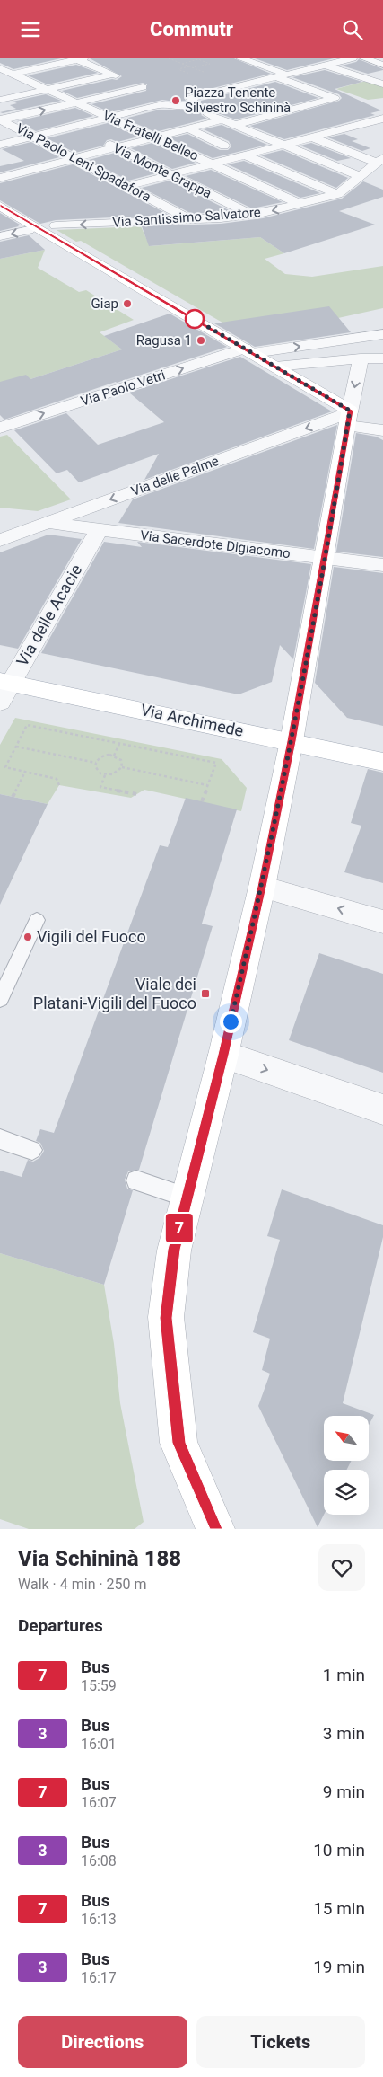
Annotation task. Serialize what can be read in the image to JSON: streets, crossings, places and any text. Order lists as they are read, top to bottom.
{
  "streets": {
    "main road": ["Via Archimede"],
    "street": [
      "Via Fratelli Belleo",
      "Via Paolo Leni Spadafora",
      "Via Monte Grappa",
      "Via Santissimo Salvatore",
      "Via Paolo Vetri",
      "Via delle Palme",
      "Via Sacerdote Digiacomo",
      "Via delle Acacie"
    ]
  },
  "crossings": [
    ["Via Fratelli Belleo", "Via Santissimo Salvatore"],
    ["Via Paolo Leni Spadafora", "Via Santissimo Salvatore"],
    ["Via Monte Grappa", "Via Santissimo Salvatore"],
    ["Via delle Palme", "Via Sacerdote Digiacomo"],
    ["Via Sacerdote Digiacomo", "Via delle Acacie"],
    ["Via delle Acacie", "Via Archimede"]
  ],
  "one_way": ["Via delle Palme"],
  "places": {
    "other": [
      "Piazza Tenente Silvestro Schininà",
      "Giap",
      "Ragusa 1",
      "Vigili del Fuoco"
    ],
    "transit": ["Viale dei Platani-Vigili del Fuoco"]
  },
  "lines": ["bus line 7"],
  "north": "top left",
  "page": {
    "header": "Commutr",
    "on_map": "7",
    "heading": [
      ["Via Schininà 188", "Walk · 4 min · 250 m"],
      "Departures"
    ],
    "list": [
      {
        "mark": "7",
        "name": "Bus",
        "note": "15:59",
        "value": "1 min"
      },
      {
        "mark": "3",
        "name": "Bus",
        "note": "16:01",
        "value": "3 min"
      },
      {
        "mark": "7",
        "name": "Bus",
        "note": "16:07",
        "value": "9 min"
      },
      {
        "mark": "3",
        "name": "Bus",
        "note": "16:08",
        "value": "10 min"
      },
      {
        "mark": "7",
        "name": "Bus",
        "note": "16:13",
        "value": "15 min"
      },
      {
        "mark": "3",
        "name": "Bus",
        "note": "16:17",
        "value": "19 min"
      }
    ],
    "buttons": ["Directions", "Tickets"]
  }
}
